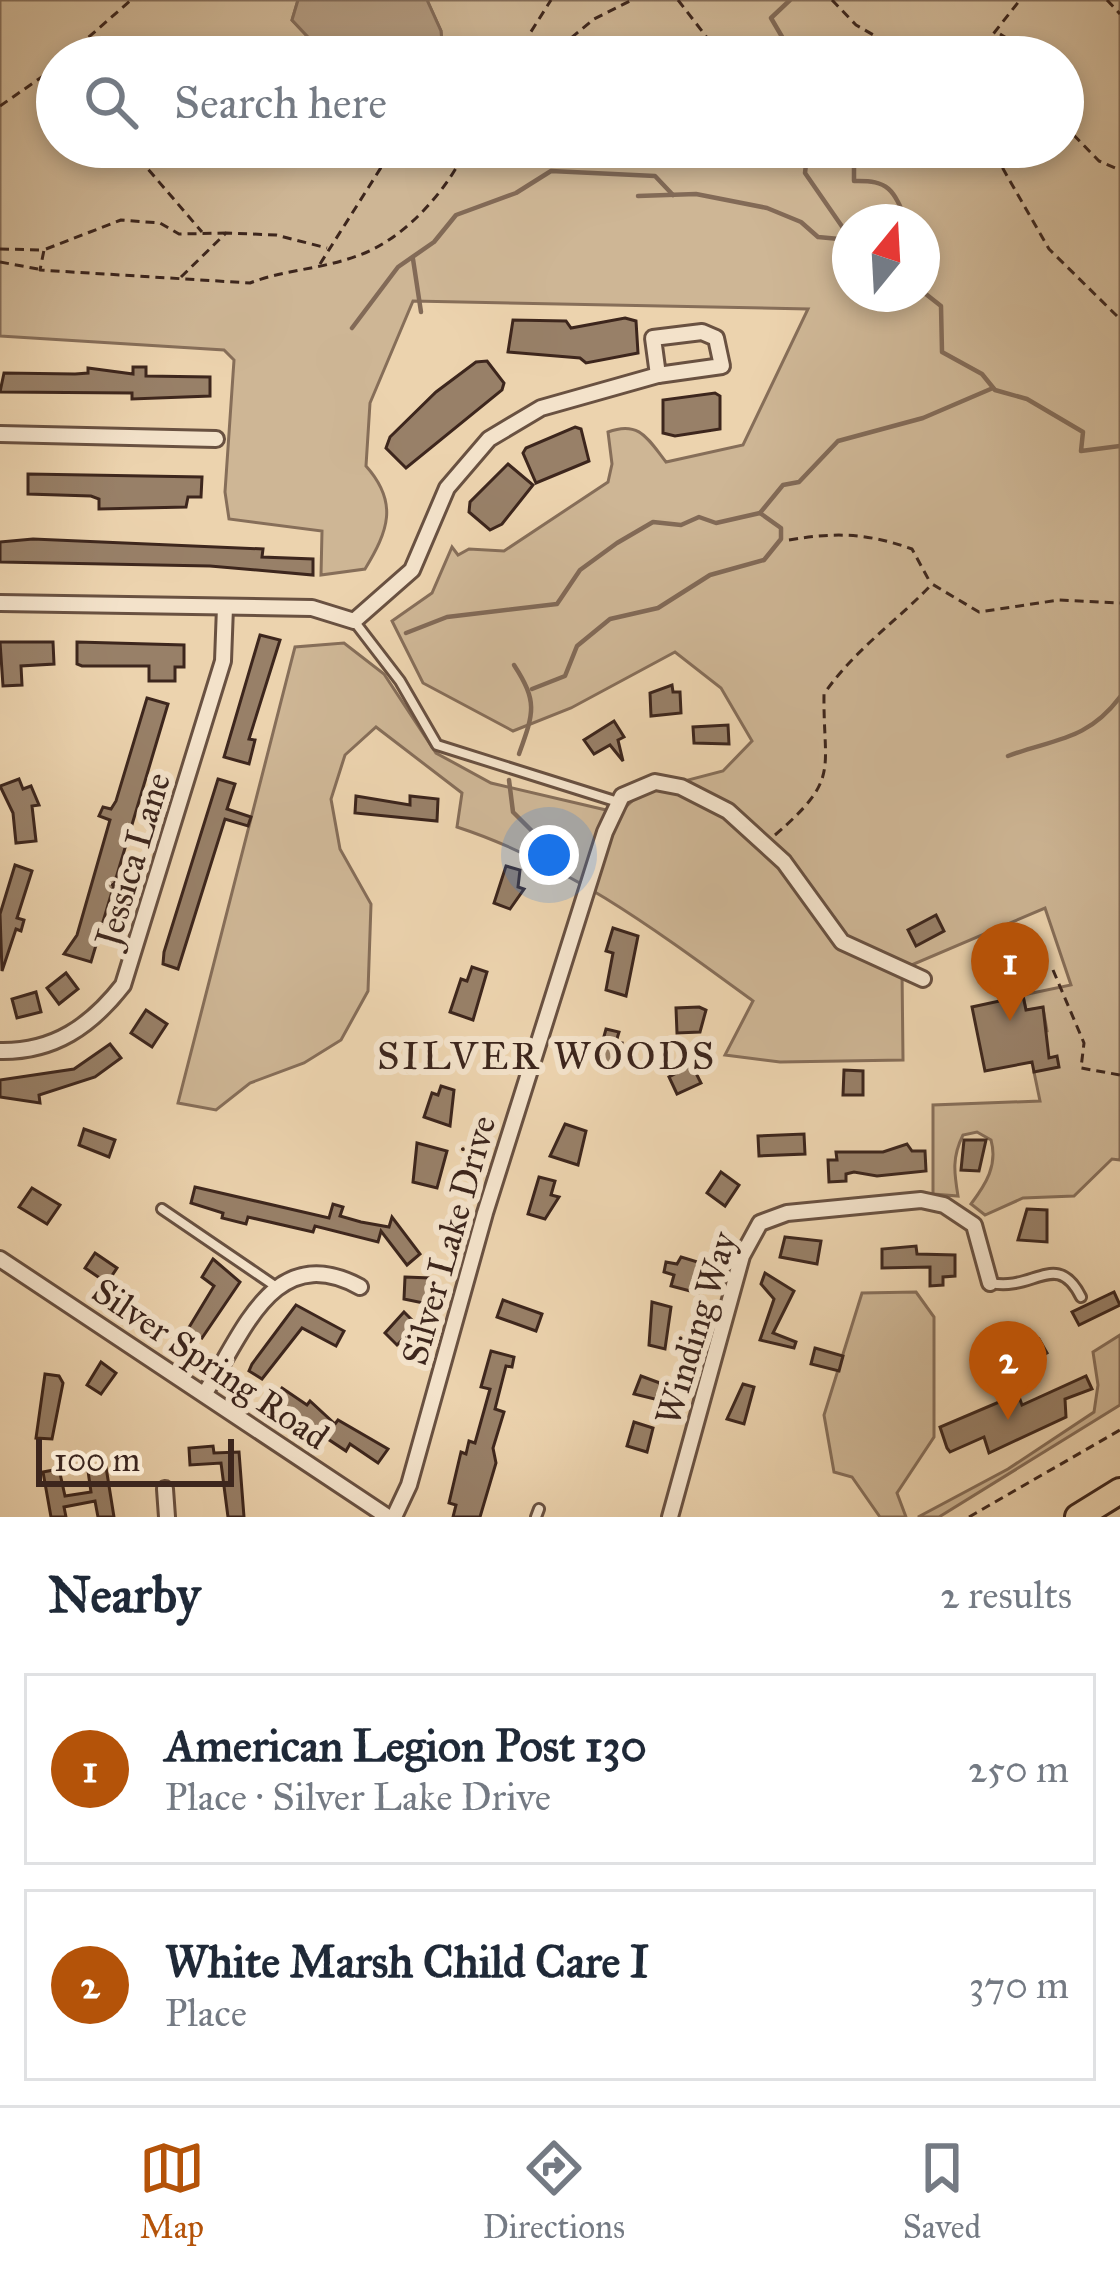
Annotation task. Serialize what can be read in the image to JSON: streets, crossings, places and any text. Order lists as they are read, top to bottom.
{
  "streets": {
    "street": [
      "Jessica Lane",
      "Silver Lake Drive",
      "Winding Way",
      "Silver Spring Road"
    ]
  },
  "crossings": [
    ["Silver Lake Drive", "Silver Spring Road"]
  ],
  "districts": ["SILVER WOODS"],
  "scale_bar": "100 m",
  "north": "top",
  "page": {
    "search": "Search here",
    "pins": ["1", "2"],
    "scale": "100 m",
    "heading": ["Nearby", "2 results"],
    "list": [
      {
        "mark": "1",
        "name": "American Legion Post 130",
        "note": "Place · Silver Lake Drive",
        "value": "250 m"
      },
      {
        "mark": "2",
        "name": "White Marsh Child Care I",
        "note": "Place",
        "value": "370 m"
      }
    ],
    "nav": ["Map", "Directions", "Saved"]
  }
}
